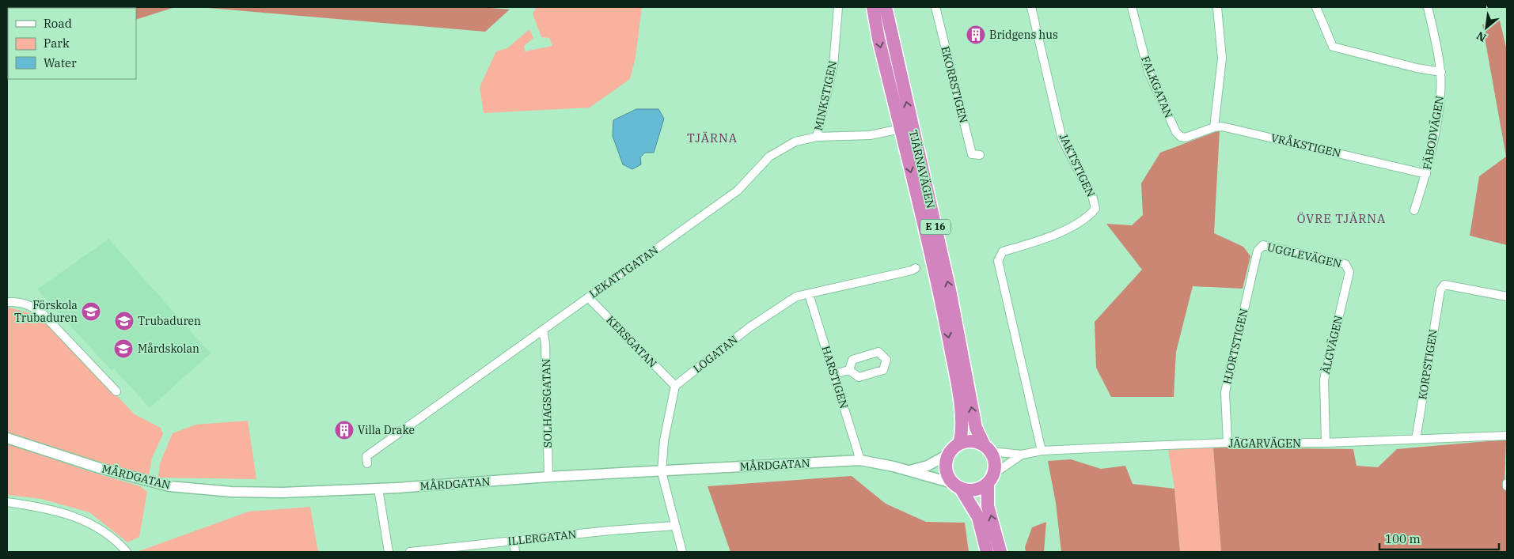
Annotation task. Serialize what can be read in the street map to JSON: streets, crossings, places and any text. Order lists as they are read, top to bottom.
{
  "streets": {
    "highway": ["TJÄRNAVÄGEN", "E 16"],
    "street": [
      "EKORRSTIGEN",
      "FALKGATAN",
      "MINKSTIGEN",
      "FÄBODVÄGEN",
      "VRÅKSTIGEN",
      "JAKTSTIGEN",
      "UGGLEVÄGEN",
      "LEKATTGATAN",
      "KERSGATAN",
      "ÄLGVÄGEN",
      "HJORTSTIGEN",
      "LOGATAN",
      "KORPSTIGEN",
      "HARSTIGEN",
      "SOLHAGSGATAN",
      "JÄGARVÄGEN",
      "MÅRDGATAN",
      "ILLERGATAN"
    ]
  },
  "crossings": [
    ["FALKGATAN", "VRÅKSTIGEN"],
    ["MINKSTIGEN", "LEKATTGATAN"],
    ["FÄBODVÄGEN", "VRÅKSTIGEN"],
    ["JAKTSTIGEN", "JÄGARVÄGEN"],
    ["TJÄRNAVÄGEN", "E 16"],
    ["TJÄRNAVÄGEN", "LEKATTGATAN"],
    ["TJÄRNAVÄGEN", "JÄGARVÄGEN"],
    ["TJÄRNAVÄGEN", "MÅRDGATAN"],
    ["E 16", "JÄGARVÄGEN"],
    ["E 16", "MÅRDGATAN"],
    ["UGGLEVÄGEN", "ÄLGVÄGEN"],
    ["UGGLEVÄGEN", "HJORTSTIGEN"],
    ["LEKATTGATAN", "KERSGATAN"],
    ["LEKATTGATAN", "SOLHAGSGATAN"],
    ["KERSGATAN", "LOGATAN"],
    ["ÄLGVÄGEN", "JÄGARVÄGEN"],
    ["HJORTSTIGEN", "JÄGARVÄGEN"],
    ["LOGATAN", "HARSTIGEN"],
    ["KORPSTIGEN", "JÄGARVÄGEN"],
    ["HARSTIGEN", "MÅRDGATAN"],
    ["SOLHAGSGATAN", "MÅRDGATAN"],
    ["JÄGARVÄGEN", "MÅRDGATAN"]
  ],
  "districts": ["TJÄRNA", "ÖVRE TJÄRNA"],
  "places": {
    "building": ["Bridgens hus", "Villa Drake"],
    "school or university": ["Förskola Trubaduren", "Trubaduren", "Mårdskolan"]
  },
  "legend": ["Road", "Park", "Water"],
  "scale_bar": "100 m",
  "north": "bottom left"
}
